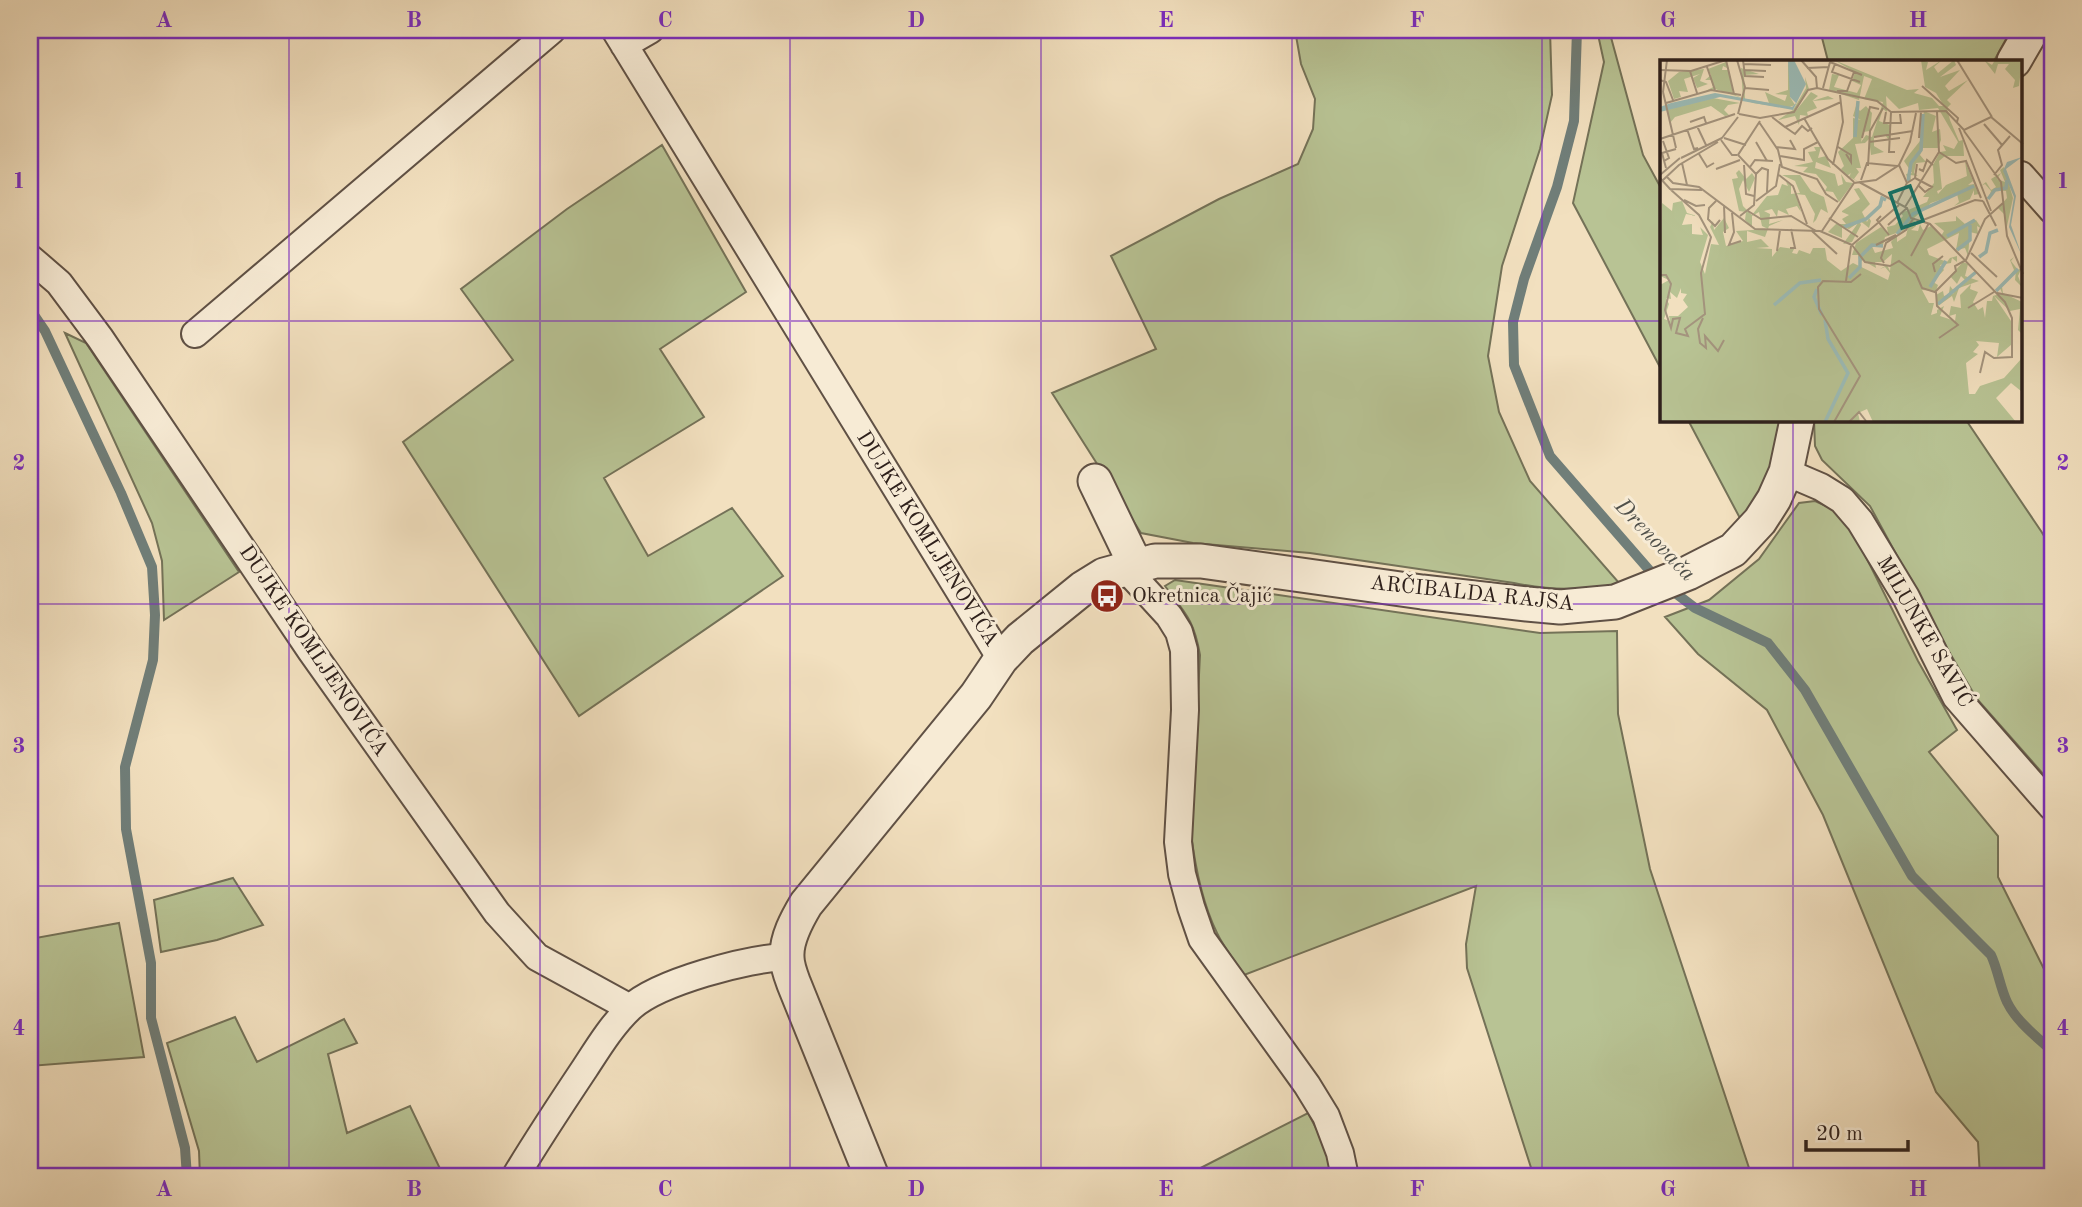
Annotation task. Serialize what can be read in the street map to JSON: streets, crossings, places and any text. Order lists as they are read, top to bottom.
{
  "streets": {
    "street": ["DUJKE KOMLJENOVIĆA", "ARČIBALDA RAJSA", "MILUNKE SAVIĆ"]
  },
  "crossings": [
    ["DUJKE KOMLJENOVIĆA", "ARČIBALDA RAJSA"],
    ["ARČIBALDA RAJSA", "MILUNKE SAVIĆ"]
  ],
  "water": ["Drenovača"],
  "places": {
    "bus stop": ["Okretnica Čajić"]
  },
  "scale_bar": "20 m",
  "grid": {
    "columns": [
      "A",
      "B",
      "C",
      "D",
      "E",
      "F",
      "G",
      "H"
    ],
    "rows": [
      "1",
      "2",
      "3",
      "4"
    ]
  }
}
